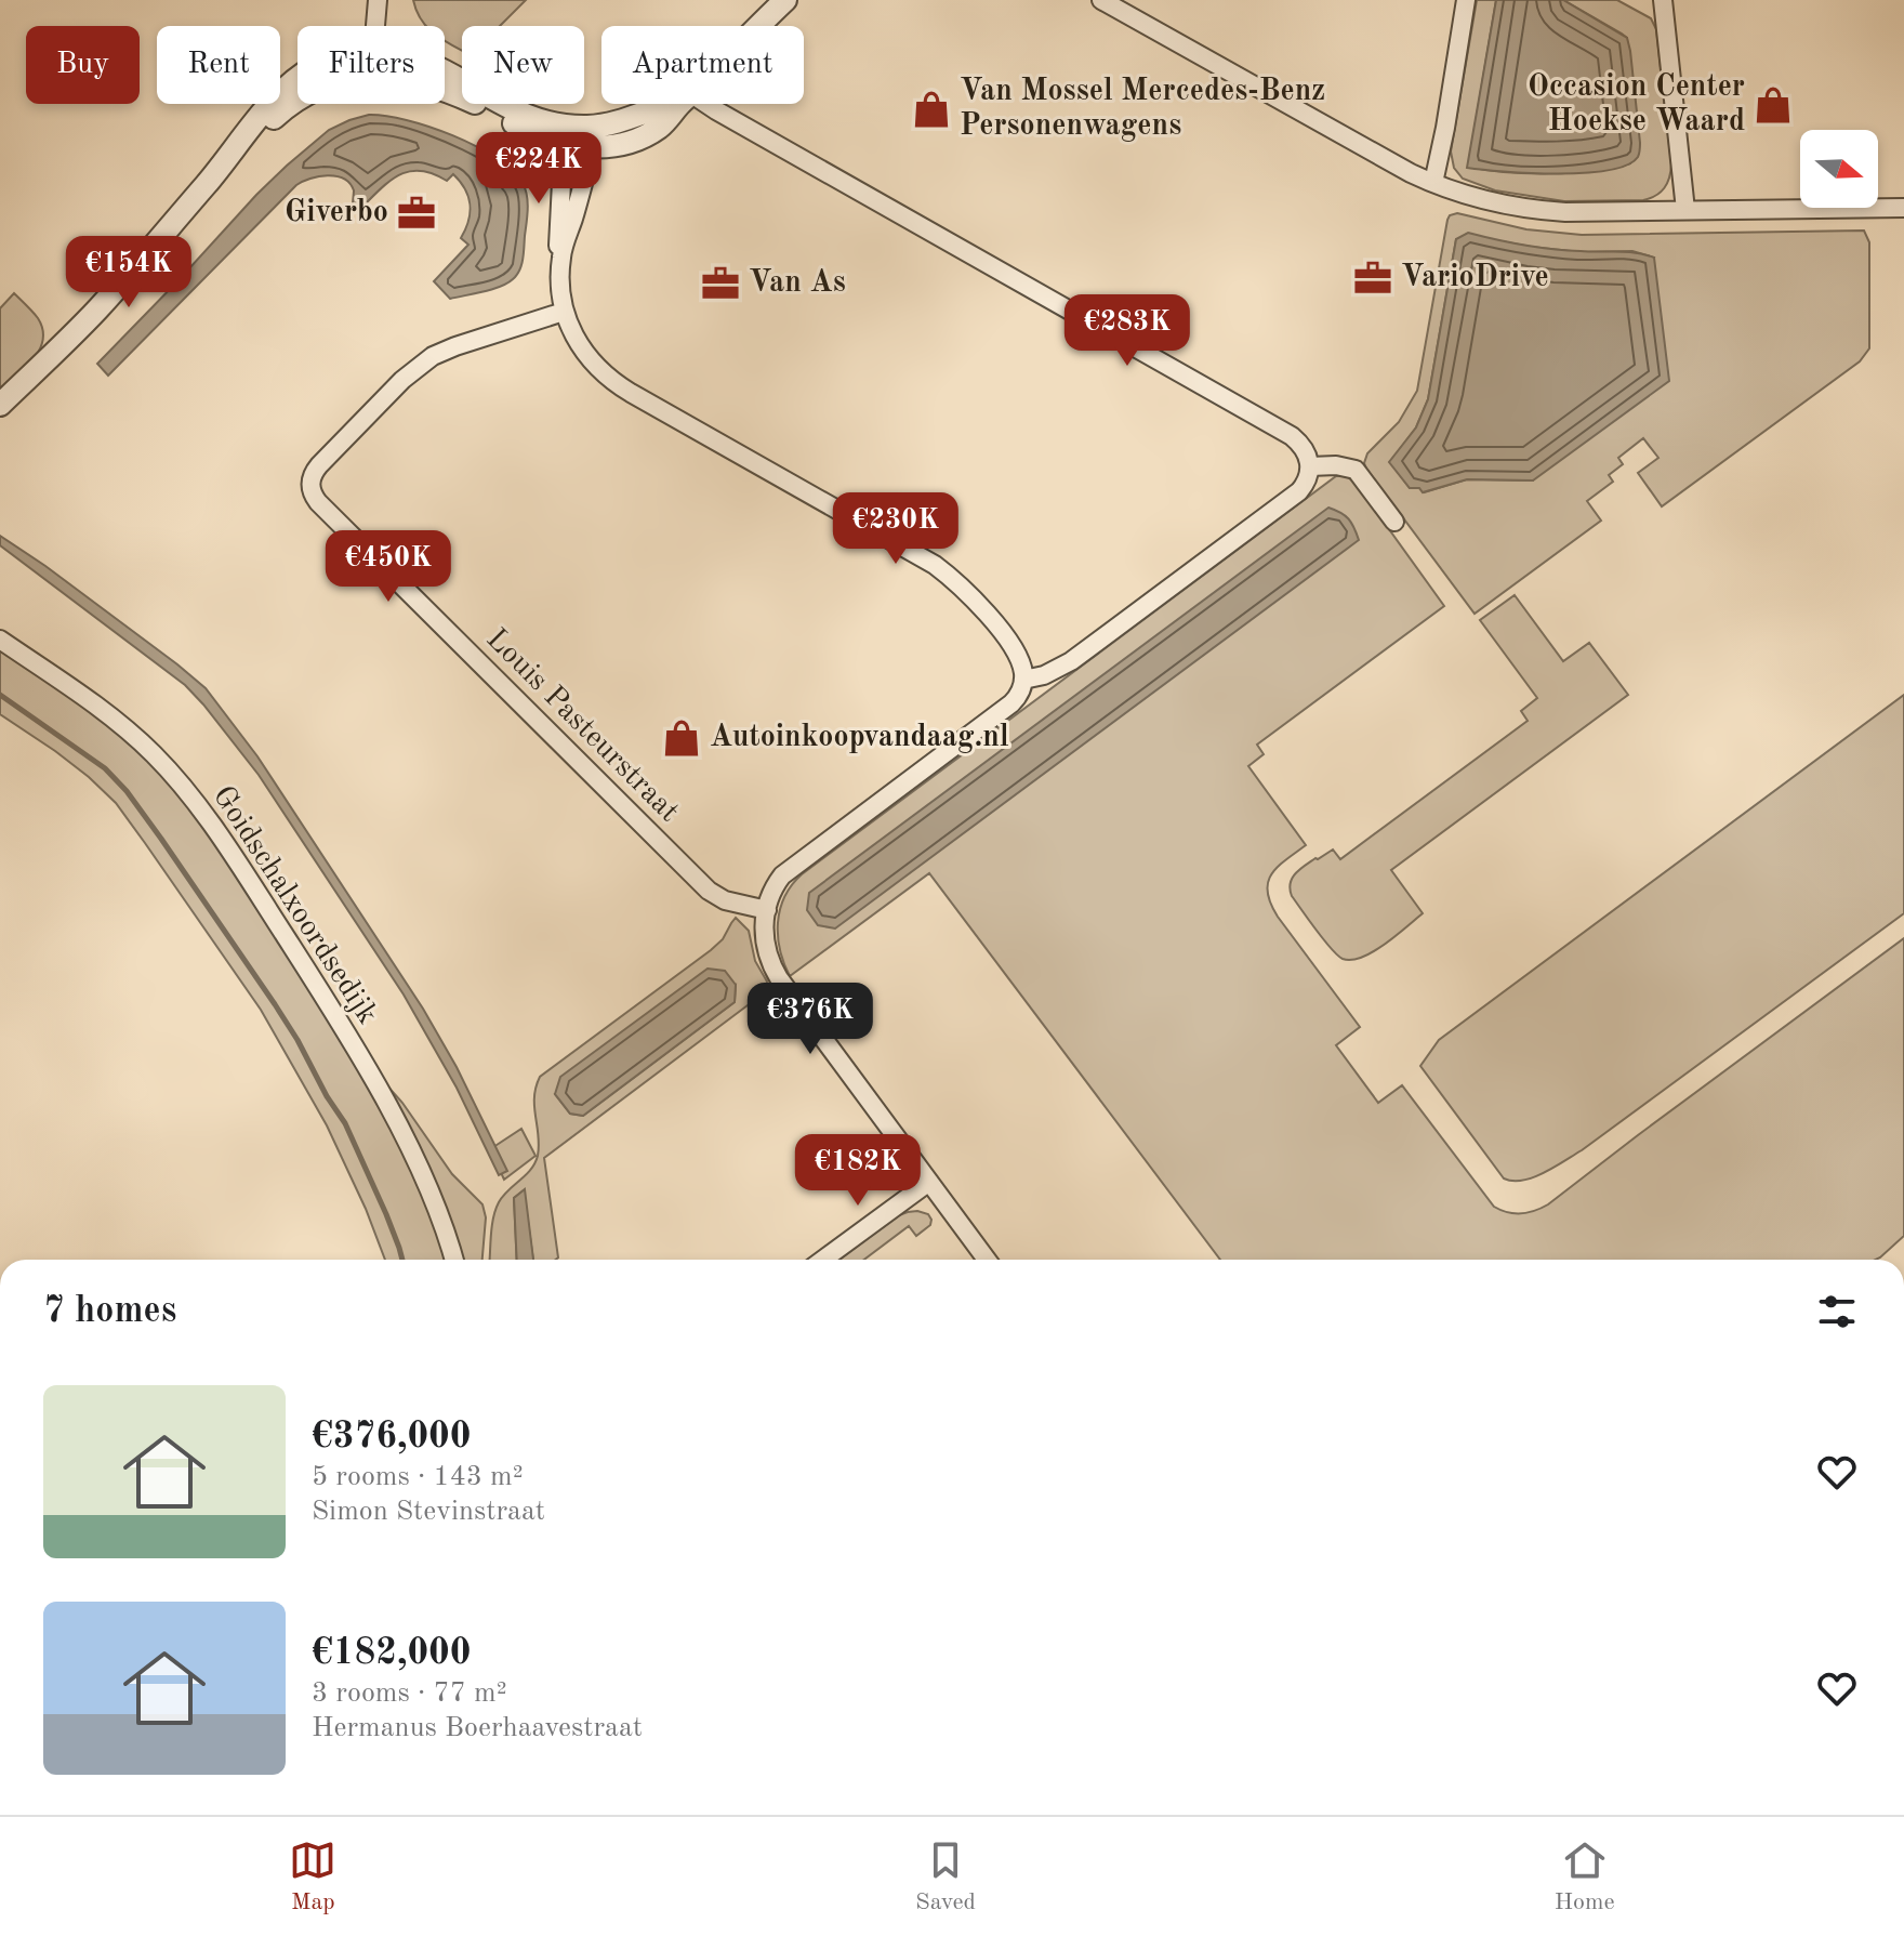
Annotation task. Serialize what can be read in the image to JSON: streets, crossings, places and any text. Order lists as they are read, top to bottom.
{
  "streets": {
    "street": ["Louis Pasteurstraat", "Goidschalxoordsedijk"]
  },
  "places": {
    "shop": ["Occasion Center Hoekse Waard", "Van Mossel Mercedes-Benz Personenwagens", "Autoinkoopvandaag.nl"],
    "office": ["Giverbo", "VarioDrive", "Van As"]
  },
  "north": "right",
  "page": {
    "chip": [
      "Buy",
      "Rent",
      "Filters",
      "New",
      "Apartment"
    ],
    "price": [
      "€224K",
      "€154K",
      "€283K",
      "€230K",
      "€450K",
      "€376K",
      "€182K"
    ],
    "heading": "7 homes",
    "list": [
      {
        "name": "€376,000",
        "note": "5 rooms · 143 m² · Simon Stevinstraat"
      },
      {
        "name": "€182,000",
        "note": "3 rooms · 77 m² · Hermanus Boerhaavestraat"
      }
    ],
    "tabs": ["Map", "Saved", "Home"]
  }
}
